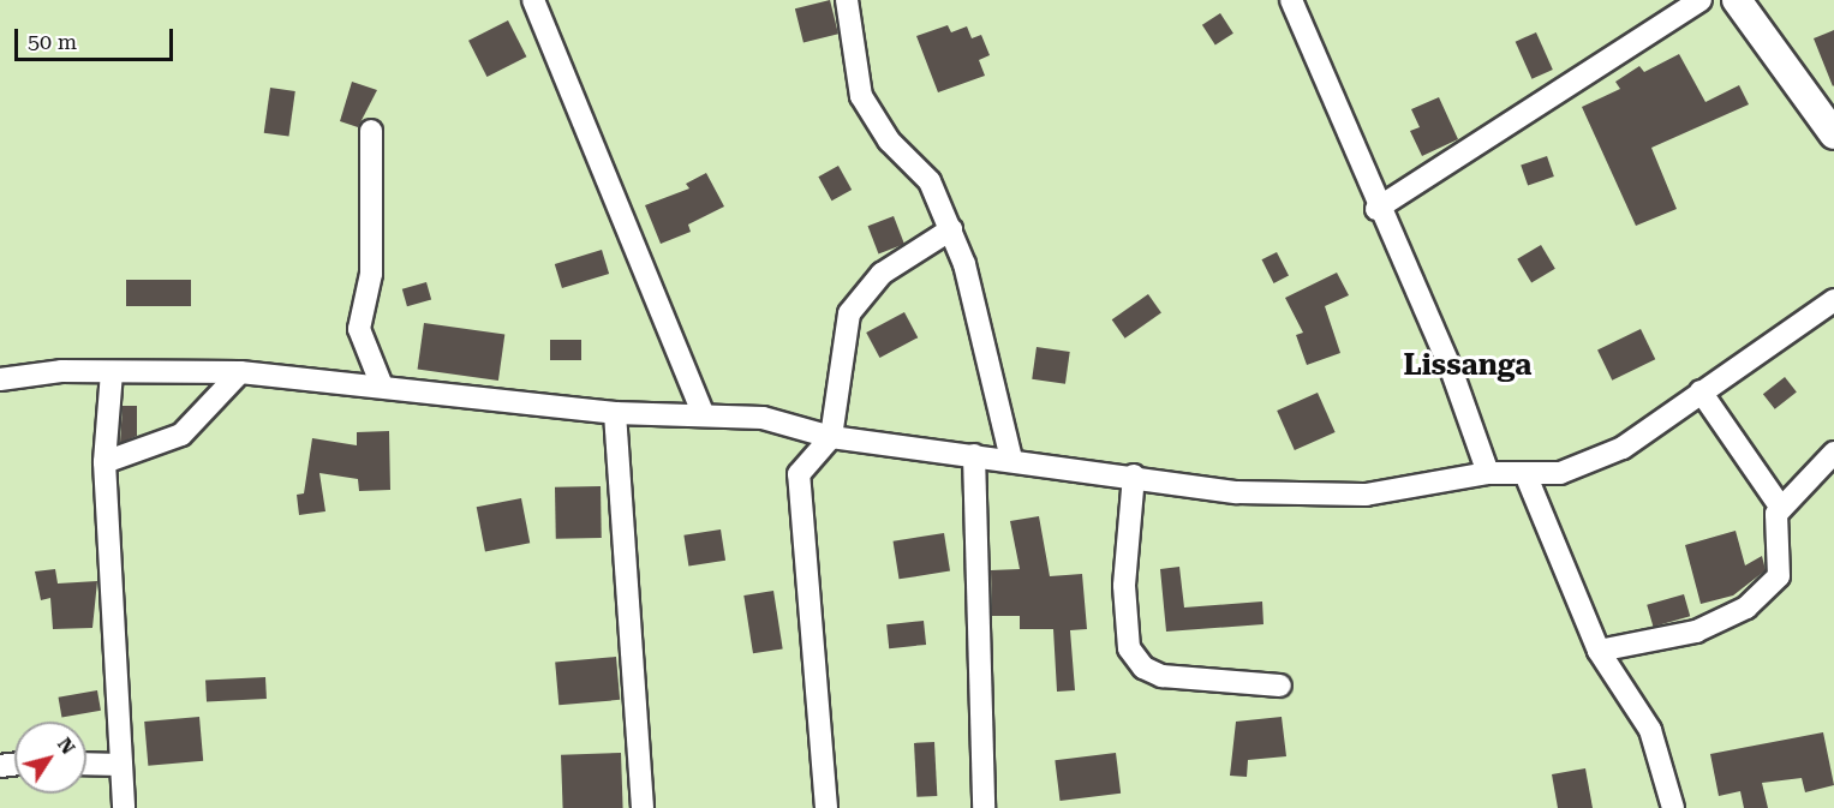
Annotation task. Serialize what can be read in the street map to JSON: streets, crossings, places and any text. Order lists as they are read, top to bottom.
{
  "districts": ["Lissanga"],
  "scale_bar": "50 m",
  "north": "top right"
}
